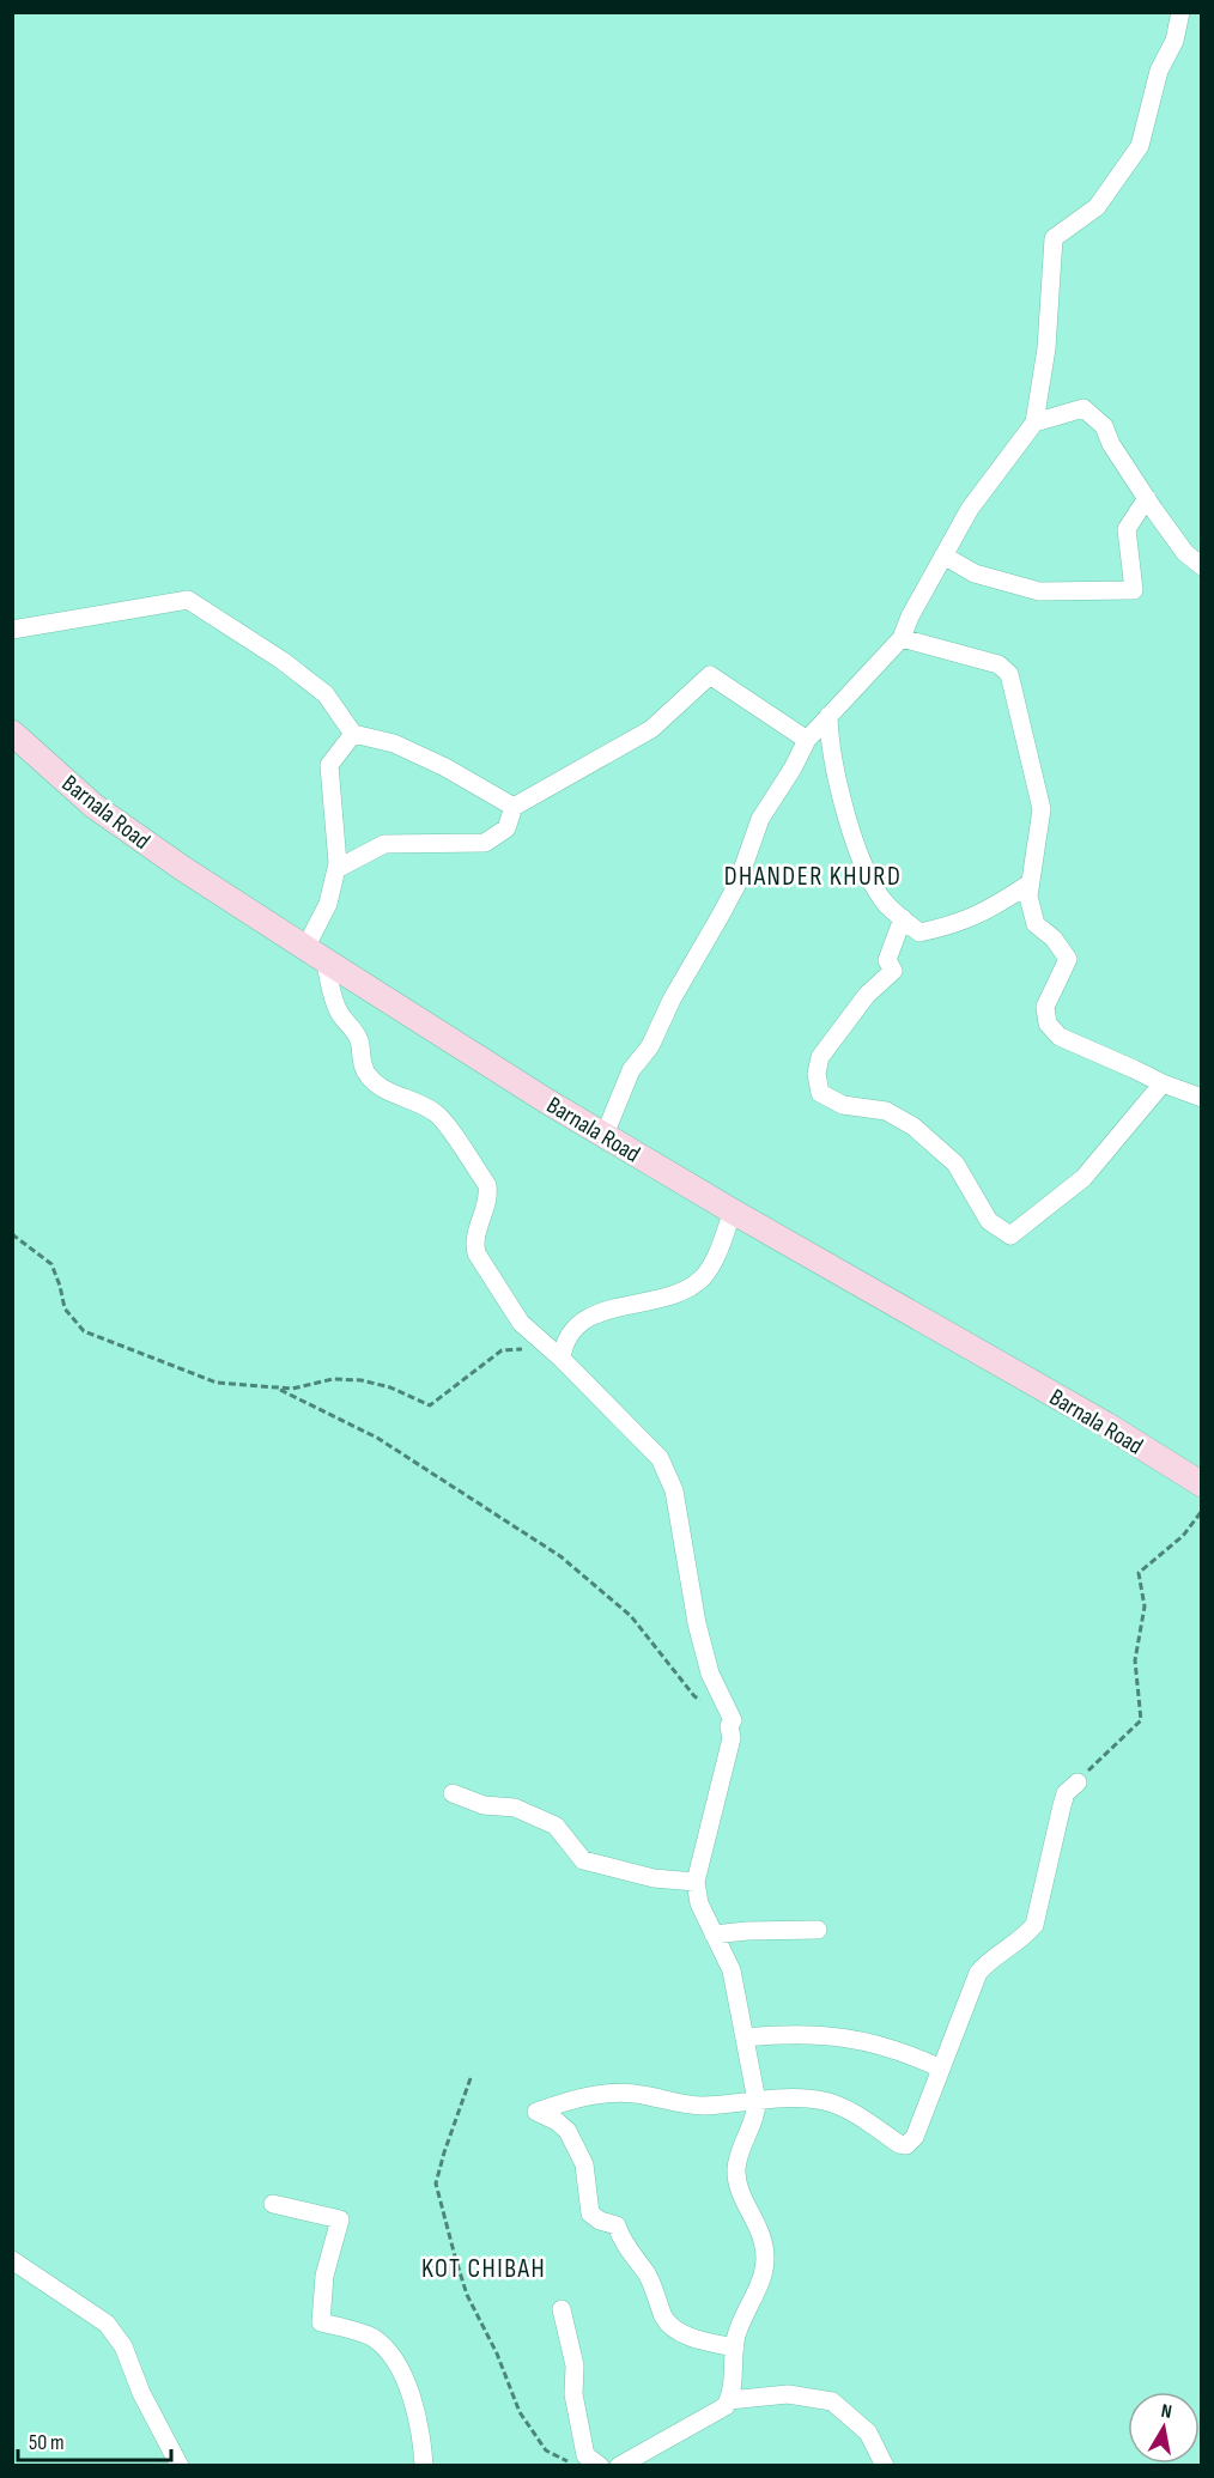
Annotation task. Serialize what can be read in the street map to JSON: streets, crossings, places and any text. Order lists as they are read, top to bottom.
{
  "streets": {
    "main road": ["Barnala Road"]
  },
  "districts": ["DHANDER KHURD", "KOT CHIBAH"],
  "scale_bar": "50 m",
  "north": "top"
}
